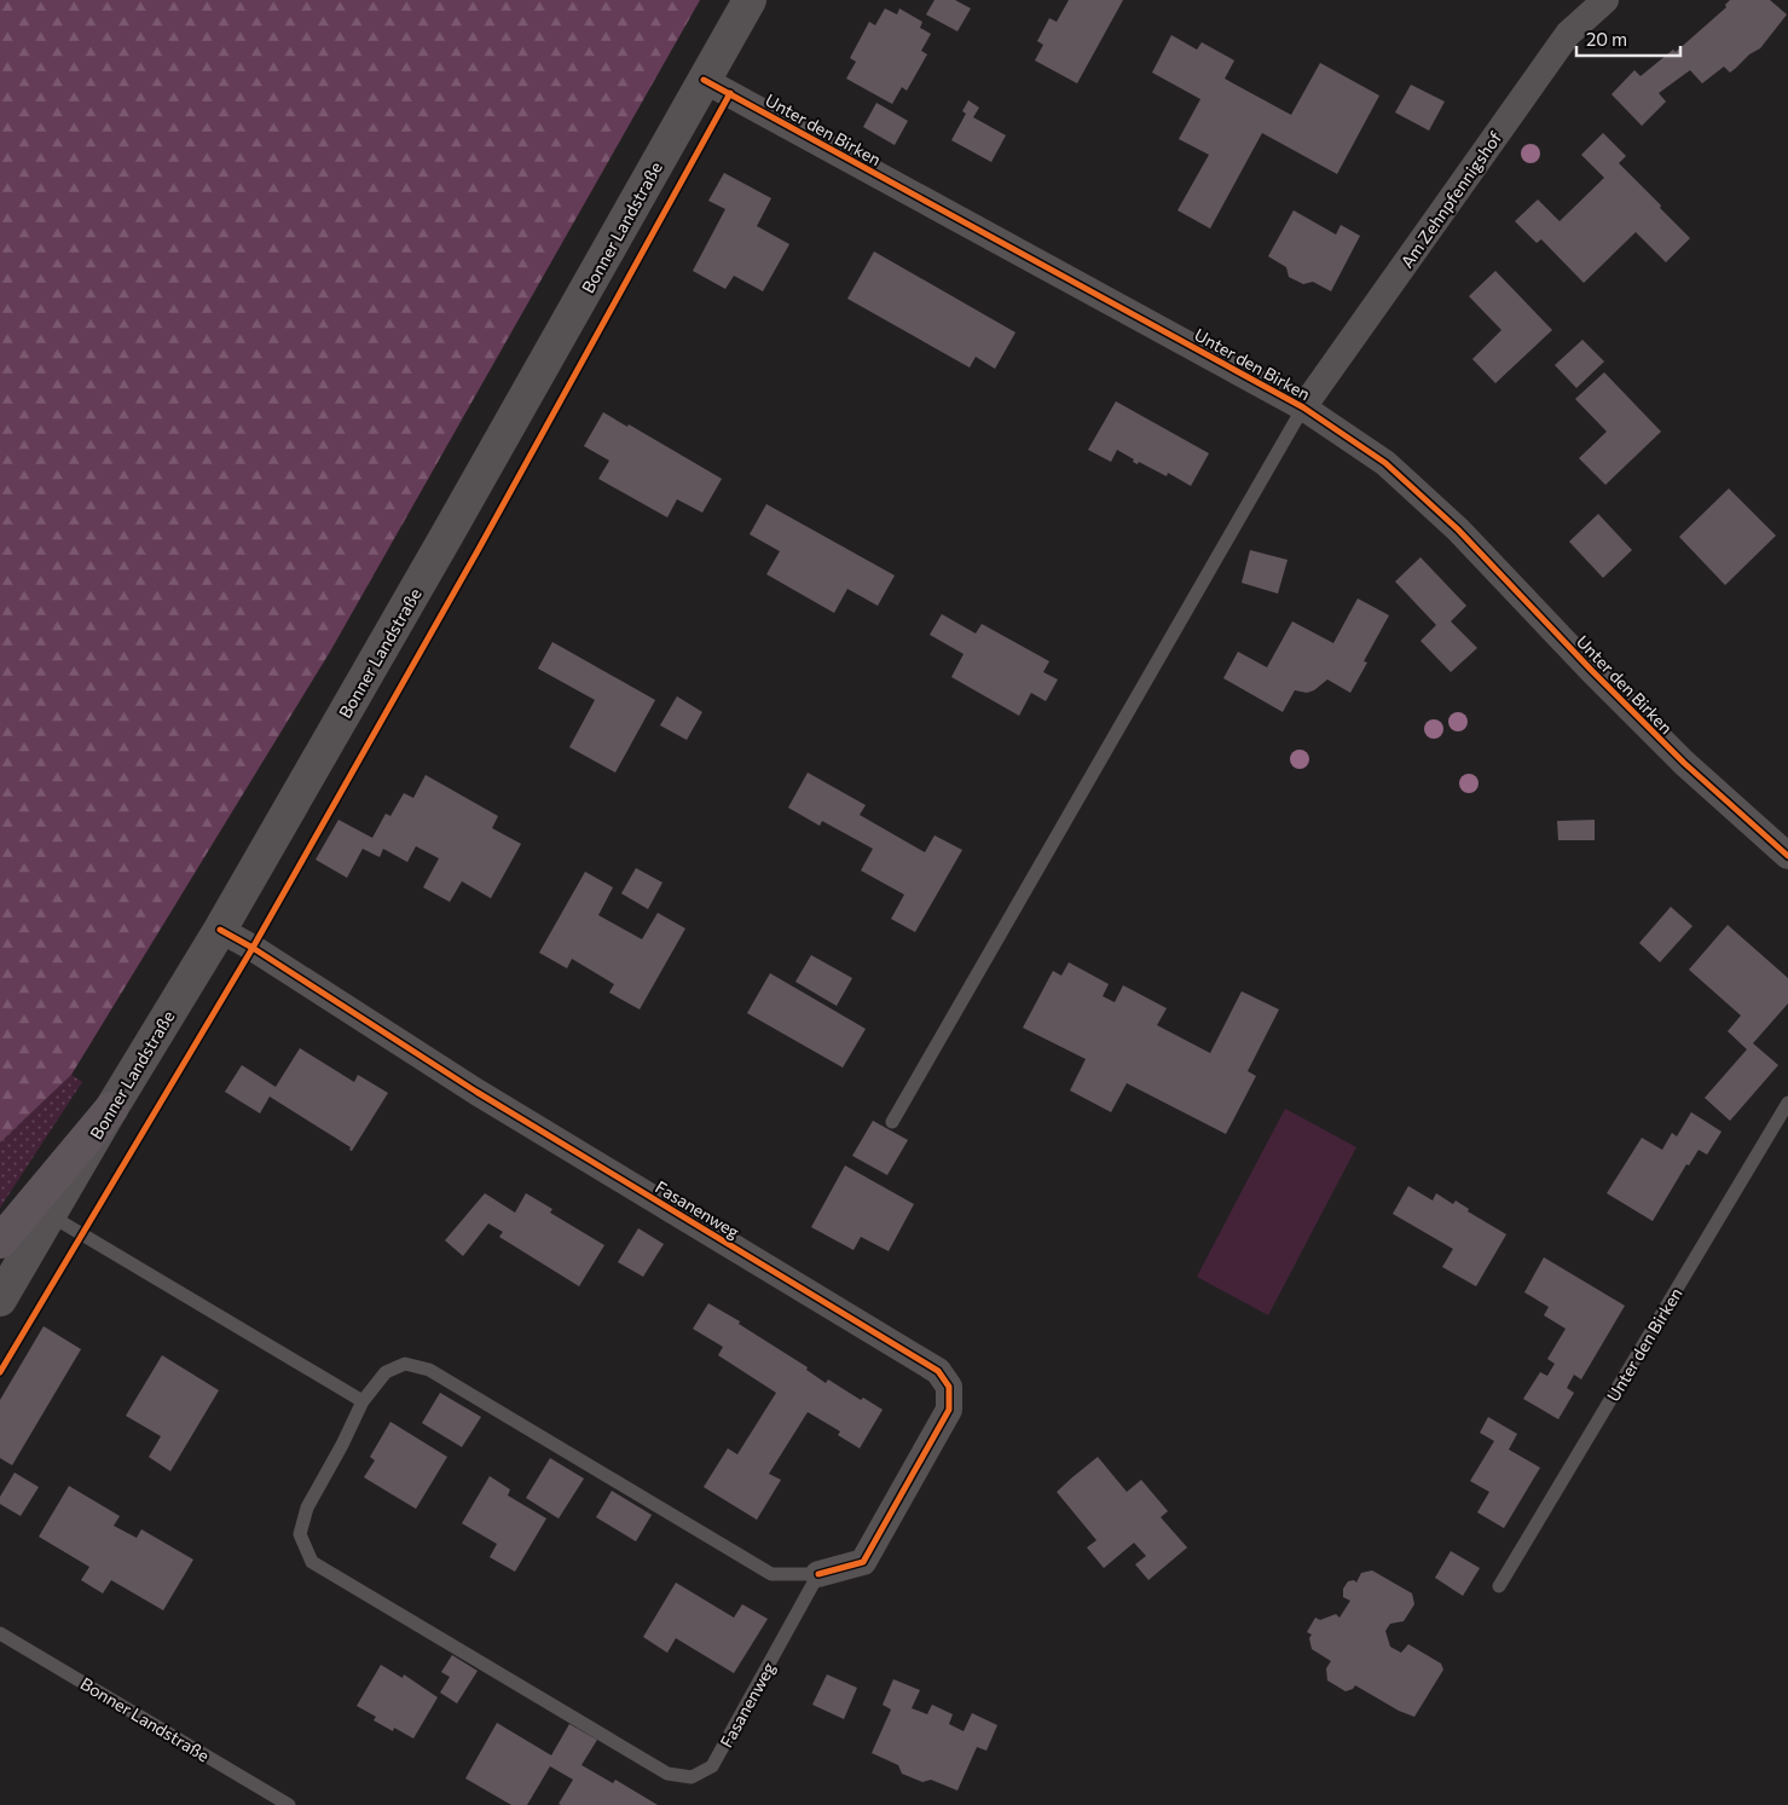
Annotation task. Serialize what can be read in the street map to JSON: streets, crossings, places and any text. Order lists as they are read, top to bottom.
{
  "streets": {
    "main road": ["Bonner Landstraße"],
    "street": ["Unter den Birken", "Am Zehnpfennigshof", "Fasanenweg"]
  },
  "crossings": [
    ["Unter den Birken", "Am Zehnpfennigshof"],
    ["Unter den Birken", "Bonner Landstraße"],
    ["Bonner Landstraße", "Fasanenweg"]
  ],
  "scale_bar": "20 m"
}
